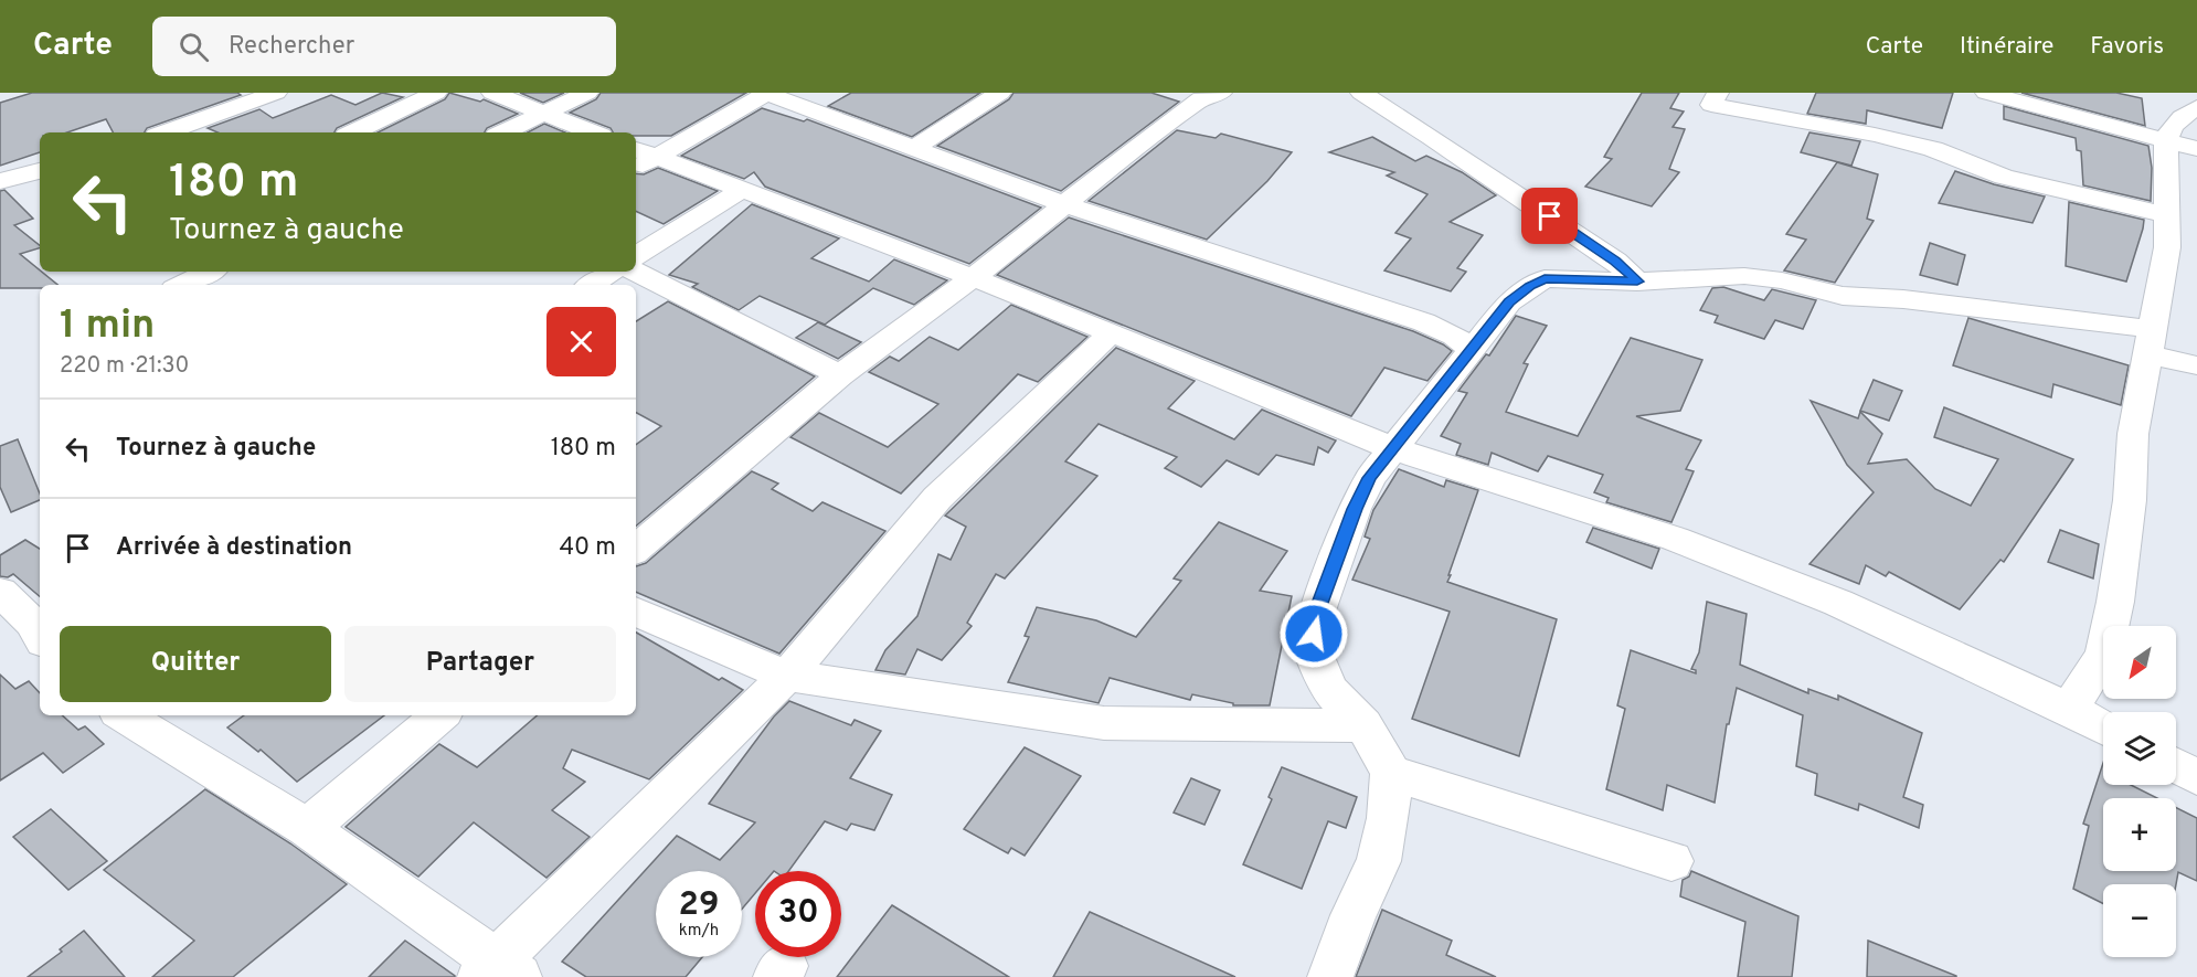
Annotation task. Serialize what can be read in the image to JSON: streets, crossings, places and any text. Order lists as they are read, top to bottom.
{
  "north": "bottom left",
  "page": {
    "header": "Carte",
    "search": "Rechercher",
    "nav": ["Carte", "Itinéraire", "Favoris"],
    "turn": ["180 m", "Tournez à gauche"],
    "heading": ["1 min", "220 m · 21:30"],
    "list": [
      {
        "name": "Tournez à gauche",
        "value": "180 m"
      },
      {
        "name": "Arrivée à destination",
        "value": "40 m"
      }
    ],
    "buttons": ["Quitter", "Partager"],
    "map_buttons": ["+", "−"],
    "speed": "29 km/h",
    "limit": "30"
  }
}
